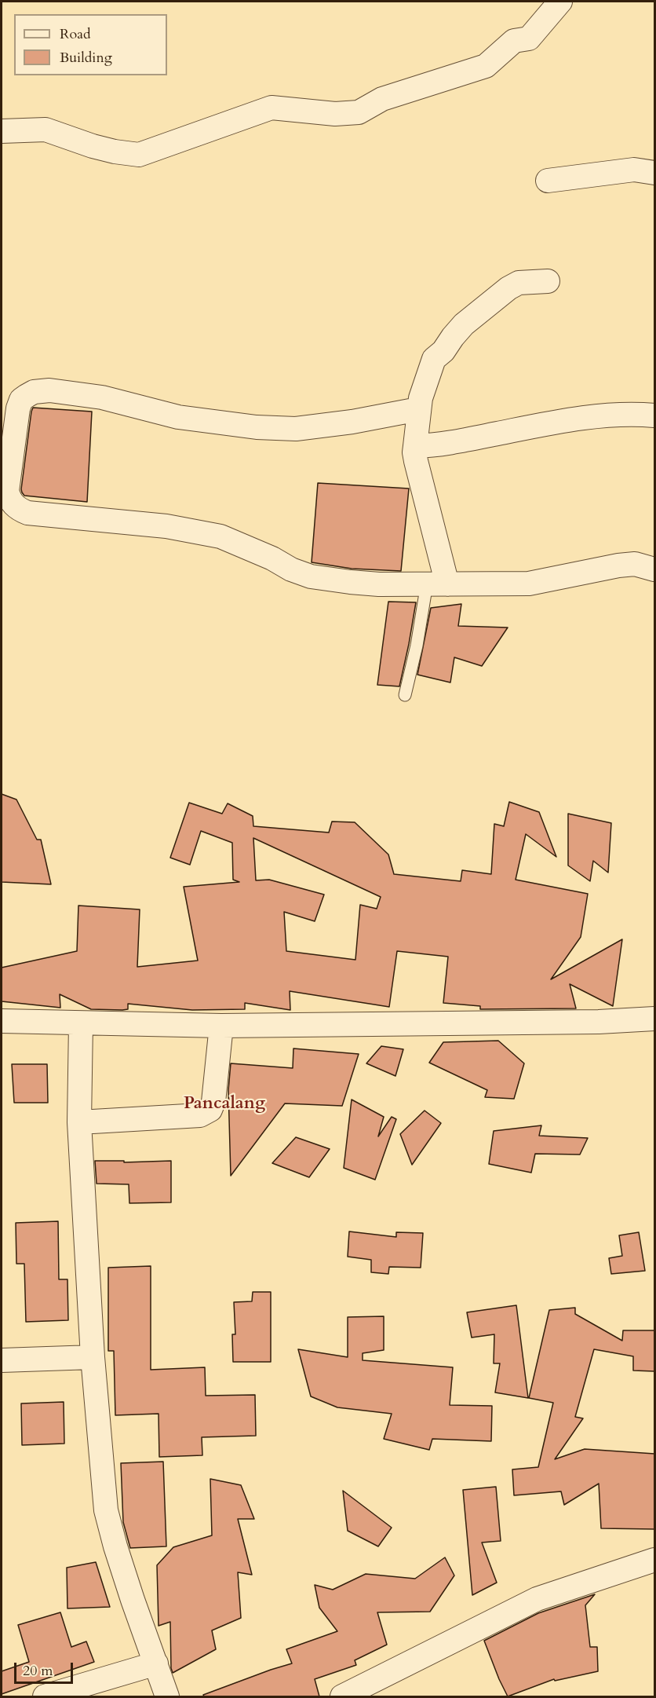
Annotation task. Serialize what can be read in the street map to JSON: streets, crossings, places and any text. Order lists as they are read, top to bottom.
{
  "districts": ["Pancalang"],
  "legend": ["Road", "Building"],
  "scale_bar": "20 m"
}
